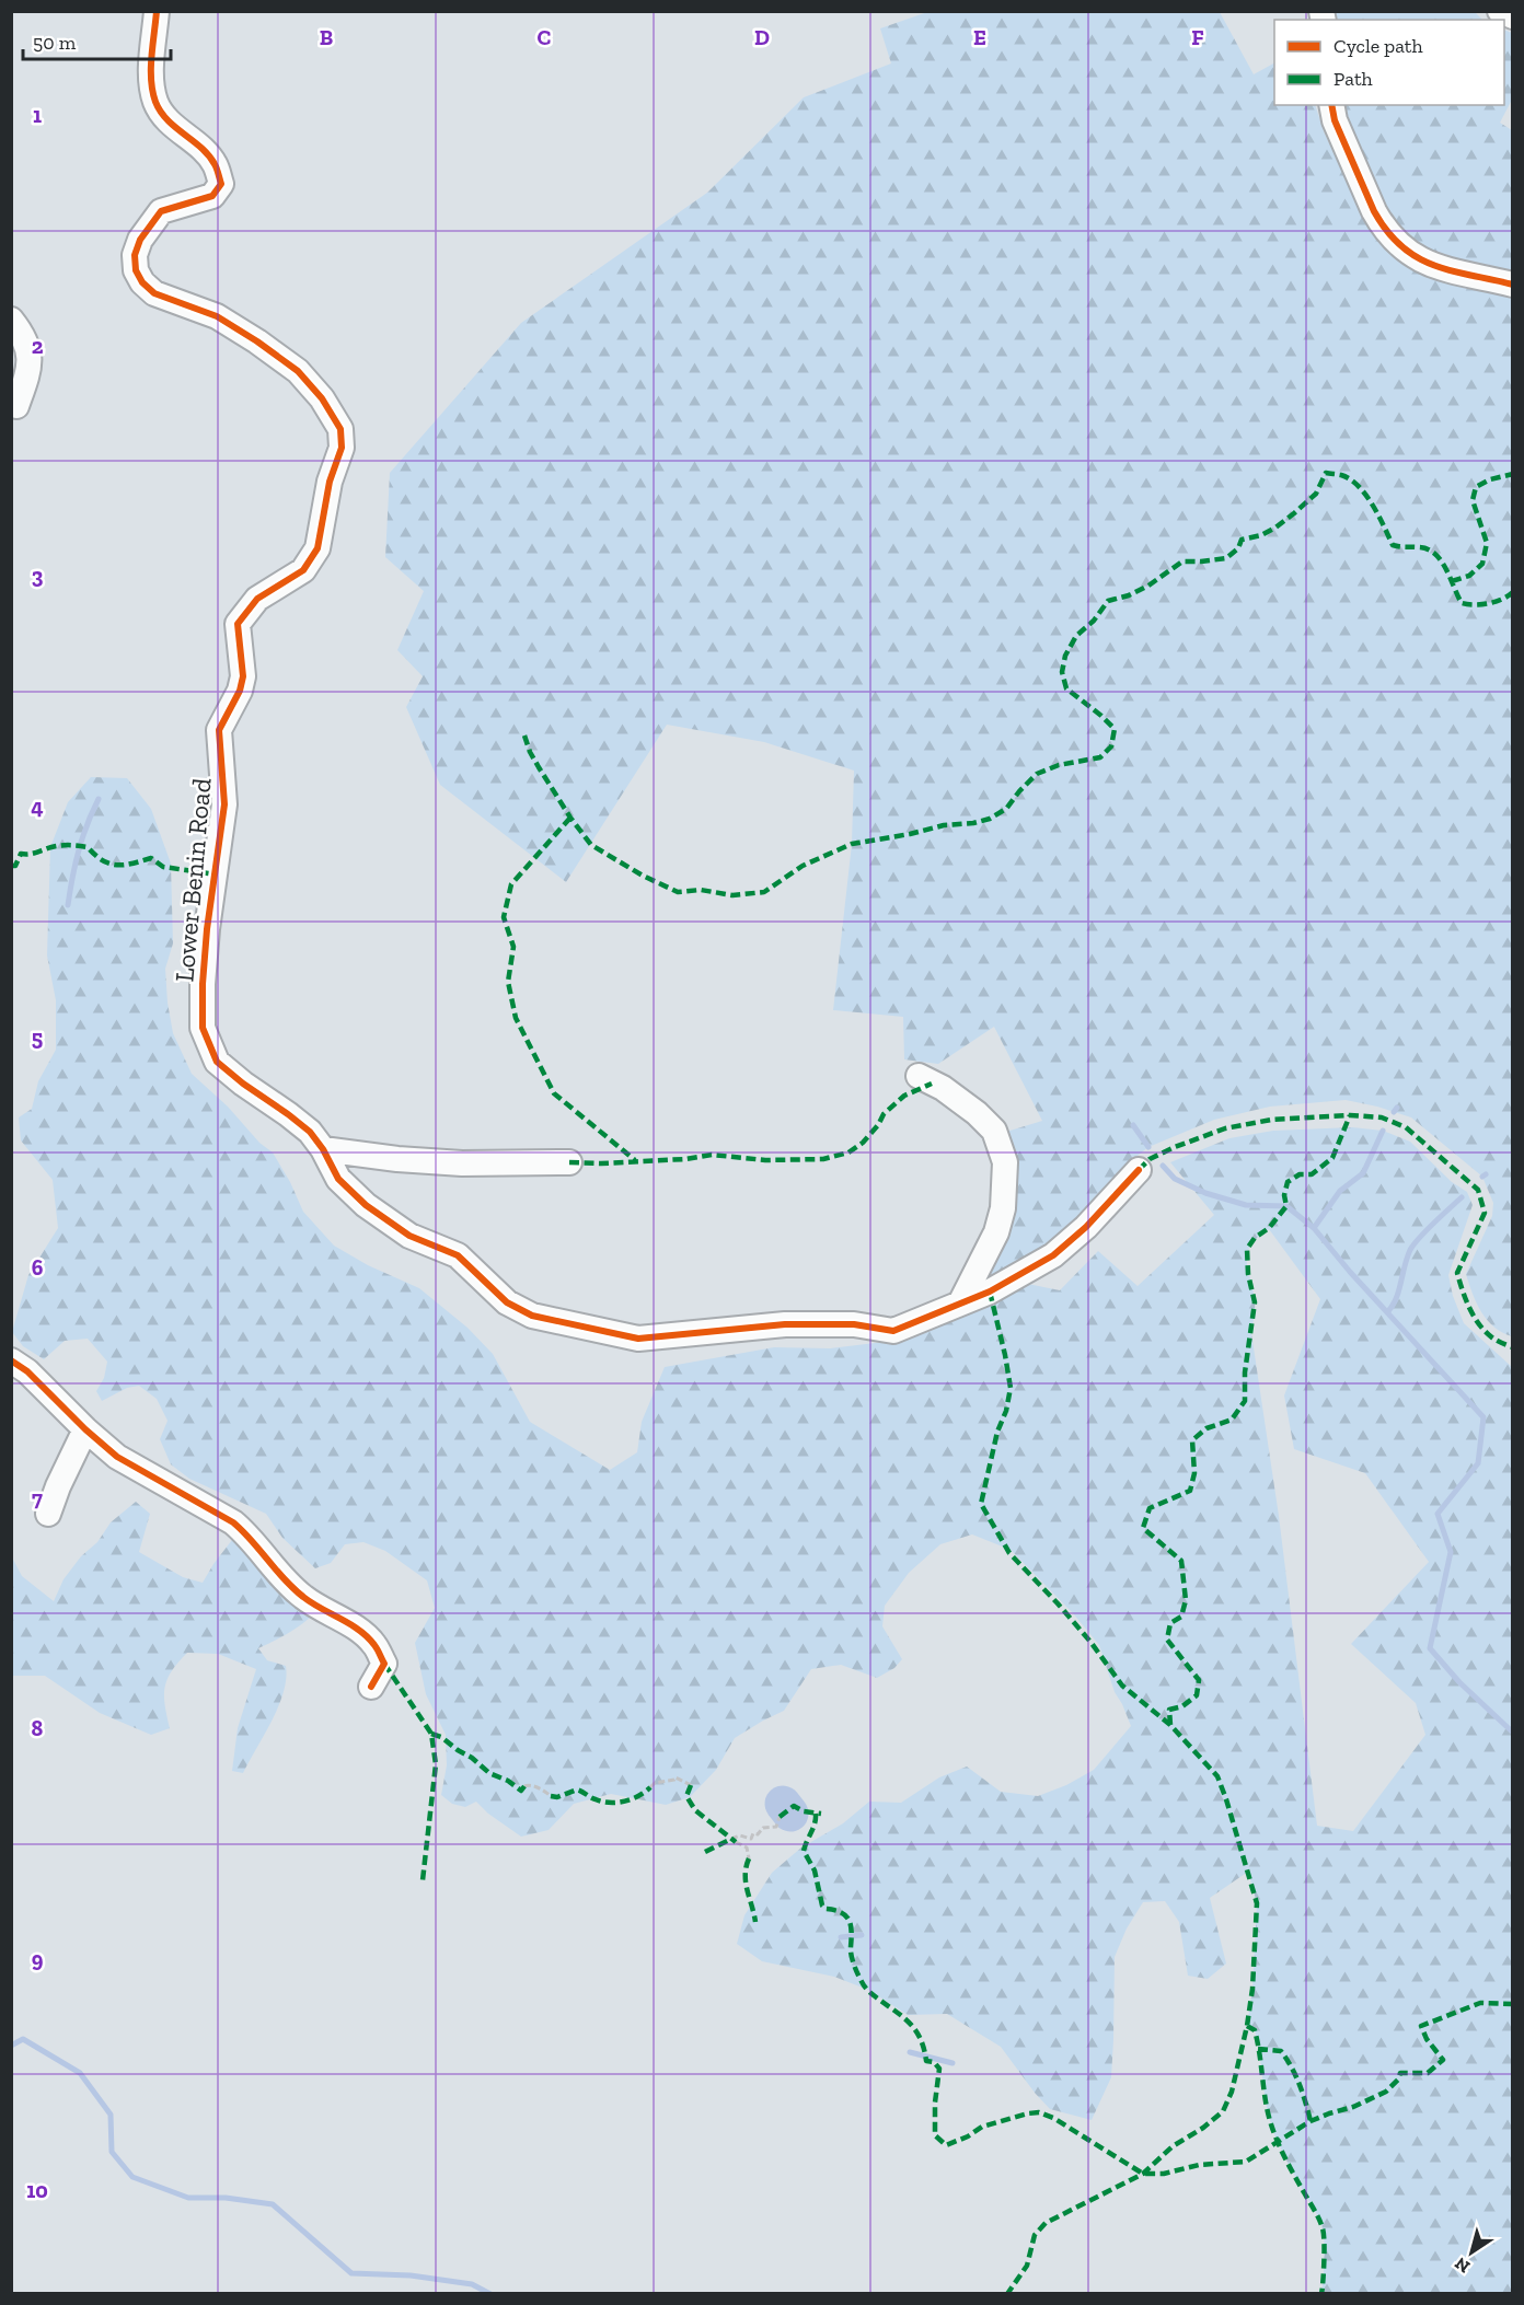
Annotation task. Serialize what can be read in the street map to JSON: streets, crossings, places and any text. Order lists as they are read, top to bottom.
{
  "streets": {
    "street": ["Lower Benin Road"]
  },
  "legend": ["Cycle path", "Path"],
  "scale_bar": "50 m",
  "north": "bottom left",
  "grid": {
    "columns": [
      "B",
      "C",
      "D",
      "E",
      "F"
    ],
    "rows": [
      "1",
      "2",
      "3",
      "4",
      "5",
      "6",
      "7",
      "8",
      "9",
      "10"
    ]
  }
}
